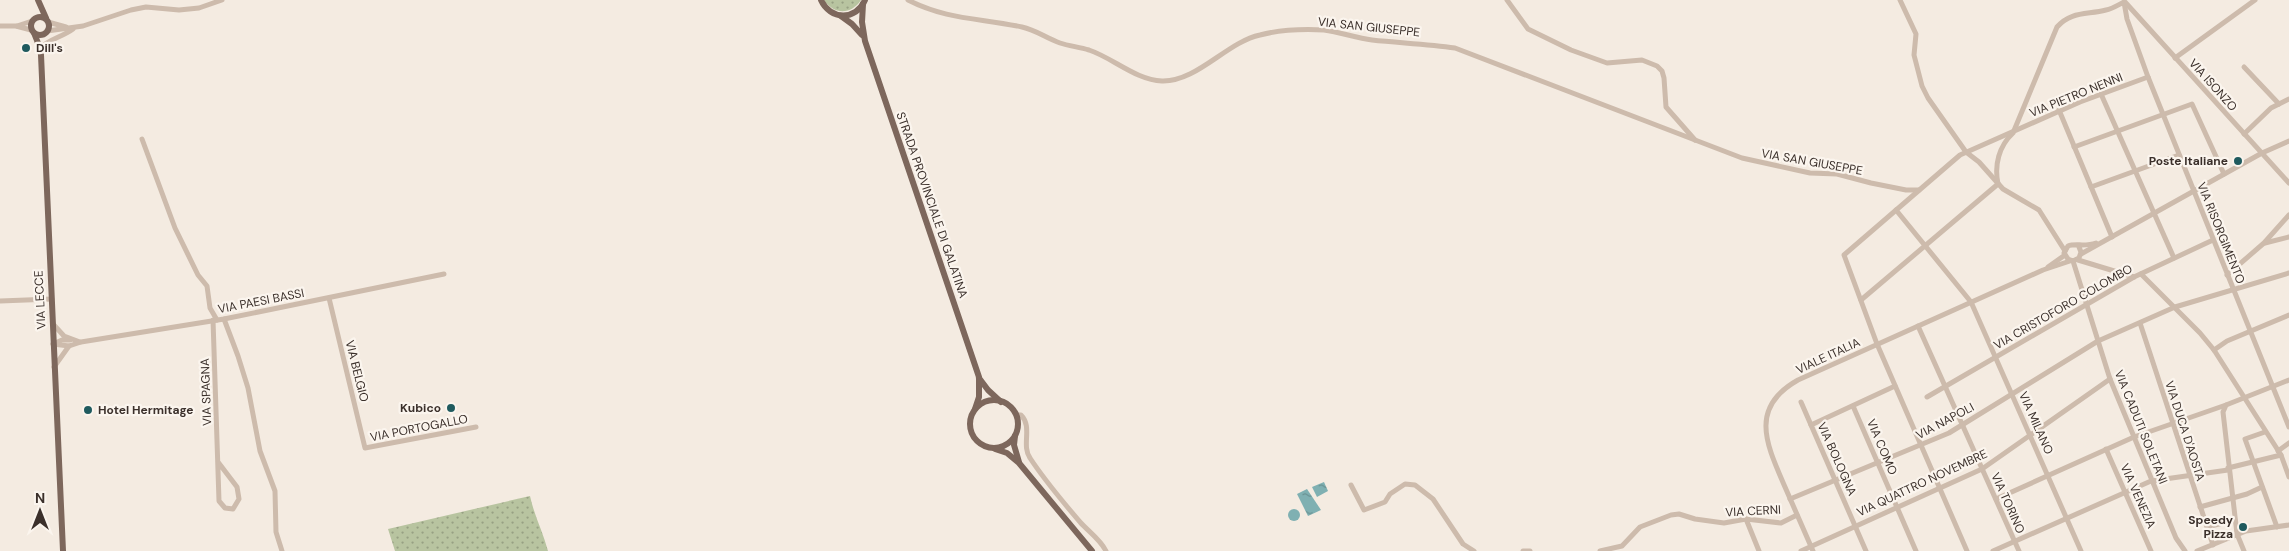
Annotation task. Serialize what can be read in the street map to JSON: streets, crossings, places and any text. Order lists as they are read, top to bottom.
{
  "streets": {
    "main road": ["STRADA PROVINCIALE DI GALATINA", "VIA LECCE"],
    "street": [
      "VIA SAN GIUSEPPE",
      "VIA ISONZO",
      "VIA PIETRO NENNI",
      "VIA RISORGIMENTO",
      "VIA PAESI BASSI",
      "VIA CRISTOFORO COLOMBO",
      "VIALE ITALIA",
      "VIA BELGIO",
      "VIA SPAGNA",
      "VIA NAPOLI",
      "VIA MILANO",
      "VIA CADUTI SOLETANI",
      "VIA PORTOGALLO",
      "VIA DUCA D'AOSTA",
      "VIA COMO",
      "VIA BOLOGNA",
      "VIA QUATTRO NOVEMBRE",
      "VIA VENEZIA",
      "VIA TORINO",
      "VIA CERNI"
    ]
  },
  "crossings": [
    ["VIA SAN GIUSEPPE", "VIA PIETRO NENNI"],
    ["VIA ISONZO", "VIA RISORGIMENTO"],
    ["VIA PIETRO NENNI", "VIA RISORGIMENTO"],
    ["VIA PIETRO NENNI", "VIA MILANO"],
    ["VIA RISORGIMENTO", "VIA CRISTOFORO COLOMBO"],
    ["VIA RISORGIMENTO", "VIA NAPOLI"],
    ["VIA LECCE", "VIA PAESI BASSI"],
    ["VIA PAESI BASSI", "VIA BELGIO"],
    ["VIA PAESI BASSI", "VIA SPAGNA"],
    ["VIA CRISTOFORO COLOMBO", "VIA MILANO"],
    ["VIA CRISTOFORO COLOMBO", "VIA CADUTI SOLETANI"],
    ["VIA CRISTOFORO COLOMBO", "VIA TORINO"],
    ["VIALE ITALIA", "VIA NAPOLI"],
    ["VIALE ITALIA", "VIA MILANO"],
    ["VIALE ITALIA", "VIA CADUTI SOLETANI"],
    ["VIALE ITALIA", "VIA QUATTRO NOVEMBRE"],
    ["VIALE ITALIA", "VIA TORINO"],
    ["VIALE ITALIA", "VIA CERNI"],
    ["VIA BELGIO", "VIA PORTOGALLO"],
    ["VIA NAPOLI", "VIA MILANO"],
    ["VIA NAPOLI", "VIA CADUTI SOLETANI"],
    ["VIA NAPOLI", "VIA DUCA D'AOSTA"],
    ["VIA NAPOLI", "VIA COMO"],
    ["VIA NAPOLI", "VIA BOLOGNA"],
    ["VIA NAPOLI", "VIA TORINO"],
    ["VIA MILANO", "VIA QUATTRO NOVEMBRE"],
    ["VIA CADUTI SOLETANI", "VIA QUATTRO NOVEMBRE"],
    ["VIA COMO", "VIA QUATTRO NOVEMBRE"],
    ["VIA BOLOGNA", "VIA QUATTRO NOVEMBRE"],
    ["VIA QUATTRO NOVEMBRE", "VIA TORINO"]
  ],
  "places": [
    "Dill's",
    "Poste Italiane",
    "Kubico",
    "Hotel Hermitage",
    "Speedy Pizza"
  ],
  "north": "top"
}
